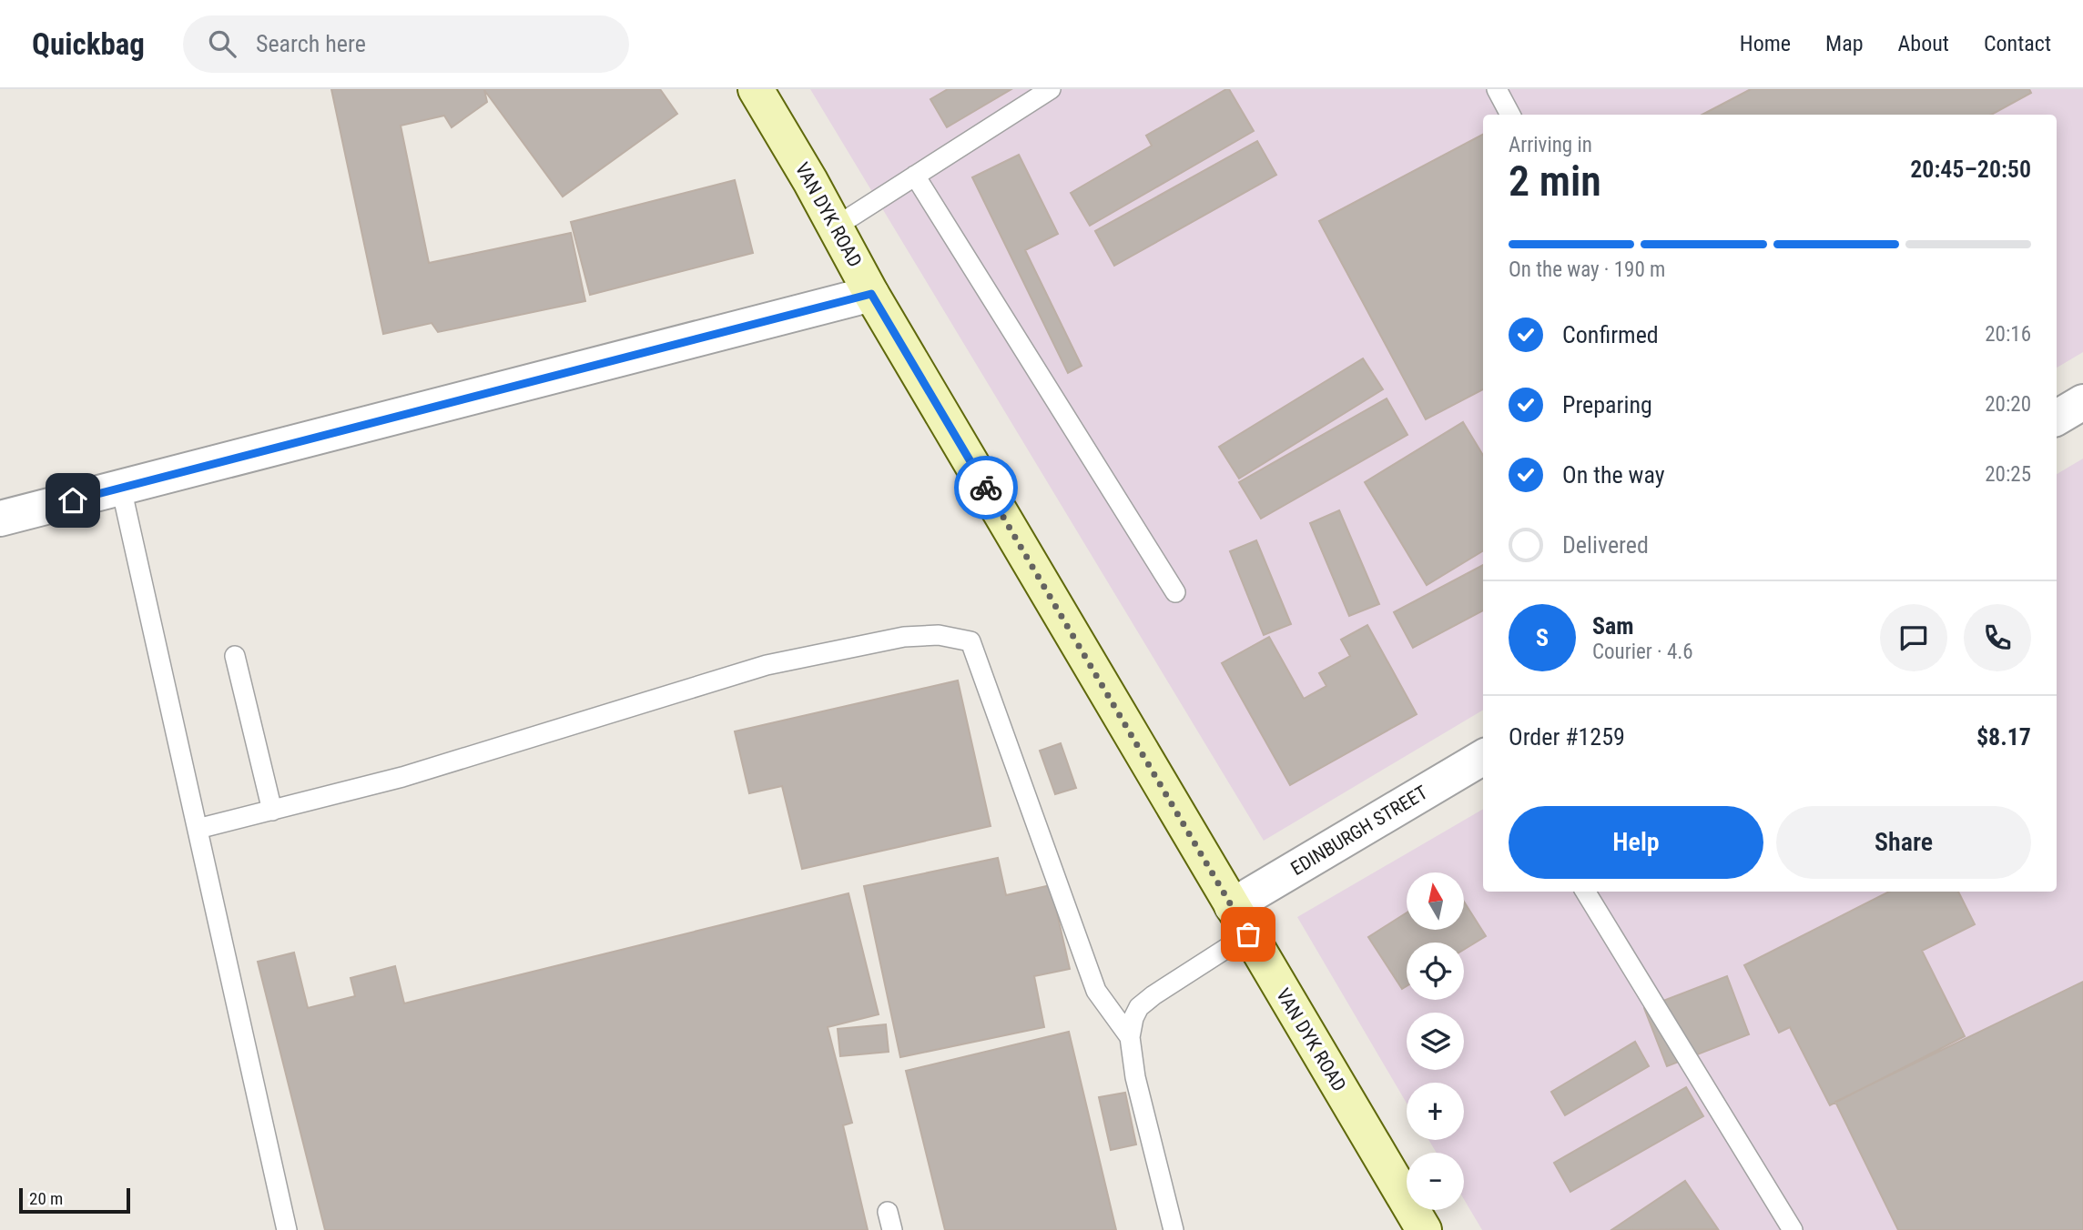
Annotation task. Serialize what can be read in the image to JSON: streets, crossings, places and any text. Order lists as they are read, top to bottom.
{
  "streets": {
    "main road": ["VAN DYK ROAD"],
    "street": ["EDINBURGH STREET"]
  },
  "crossings": [
    ["VAN DYK ROAD", "EDINBURGH STREET"]
  ],
  "scale_bar": "20 m",
  "north": "top",
  "page": {
    "header": "Quickbag",
    "search": "Search here",
    "nav": [
      "Home",
      "Map",
      "About",
      "Contact"
    ],
    "heading": ["2 min", "Arriving in", "20:45–20:50"],
    "panel": [
      "Sam",
      "Courier · 4.6",
      "Order #1259",
      "$8.17"
    ],
    "bar": "On the way · 190 m",
    "list": [
      ["Confirmed", "20:16"],
      ["Preparing", "20:20"],
      ["On the way", "20:25"],
      "Delivered"
    ],
    "round": "S",
    "buttons": ["Help", "Share"],
    "map_buttons": ["+", "−"],
    "scale": "20 m"
  }
}
